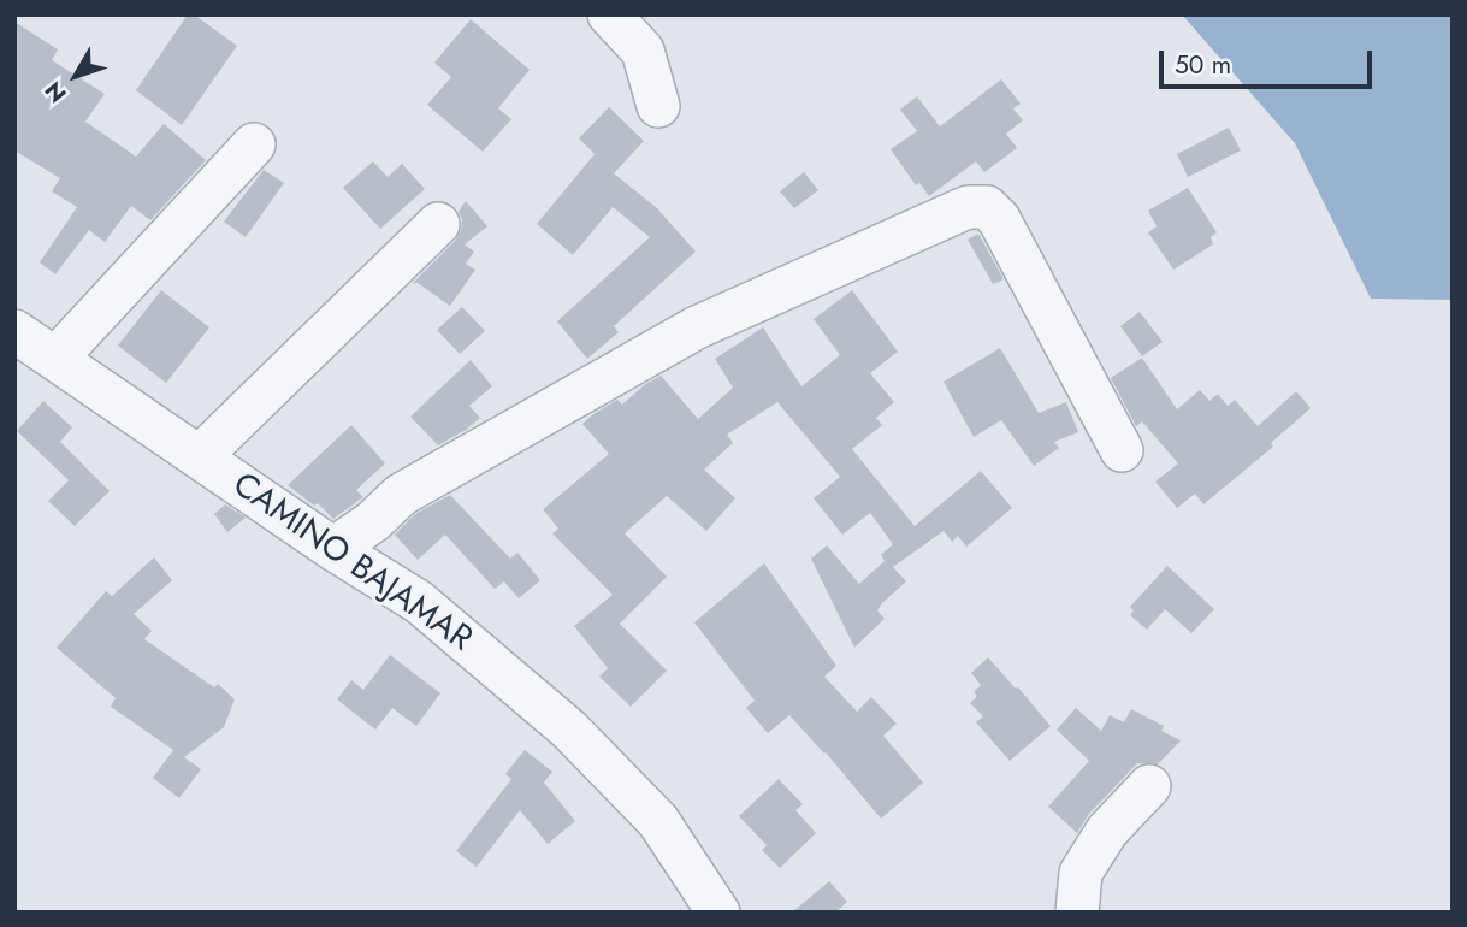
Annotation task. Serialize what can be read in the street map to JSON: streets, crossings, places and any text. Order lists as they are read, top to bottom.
{
  "streets": {
    "street": ["CAMINO BAJAMAR"]
  },
  "scale_bar": "50 m",
  "north": "bottom left"
}
